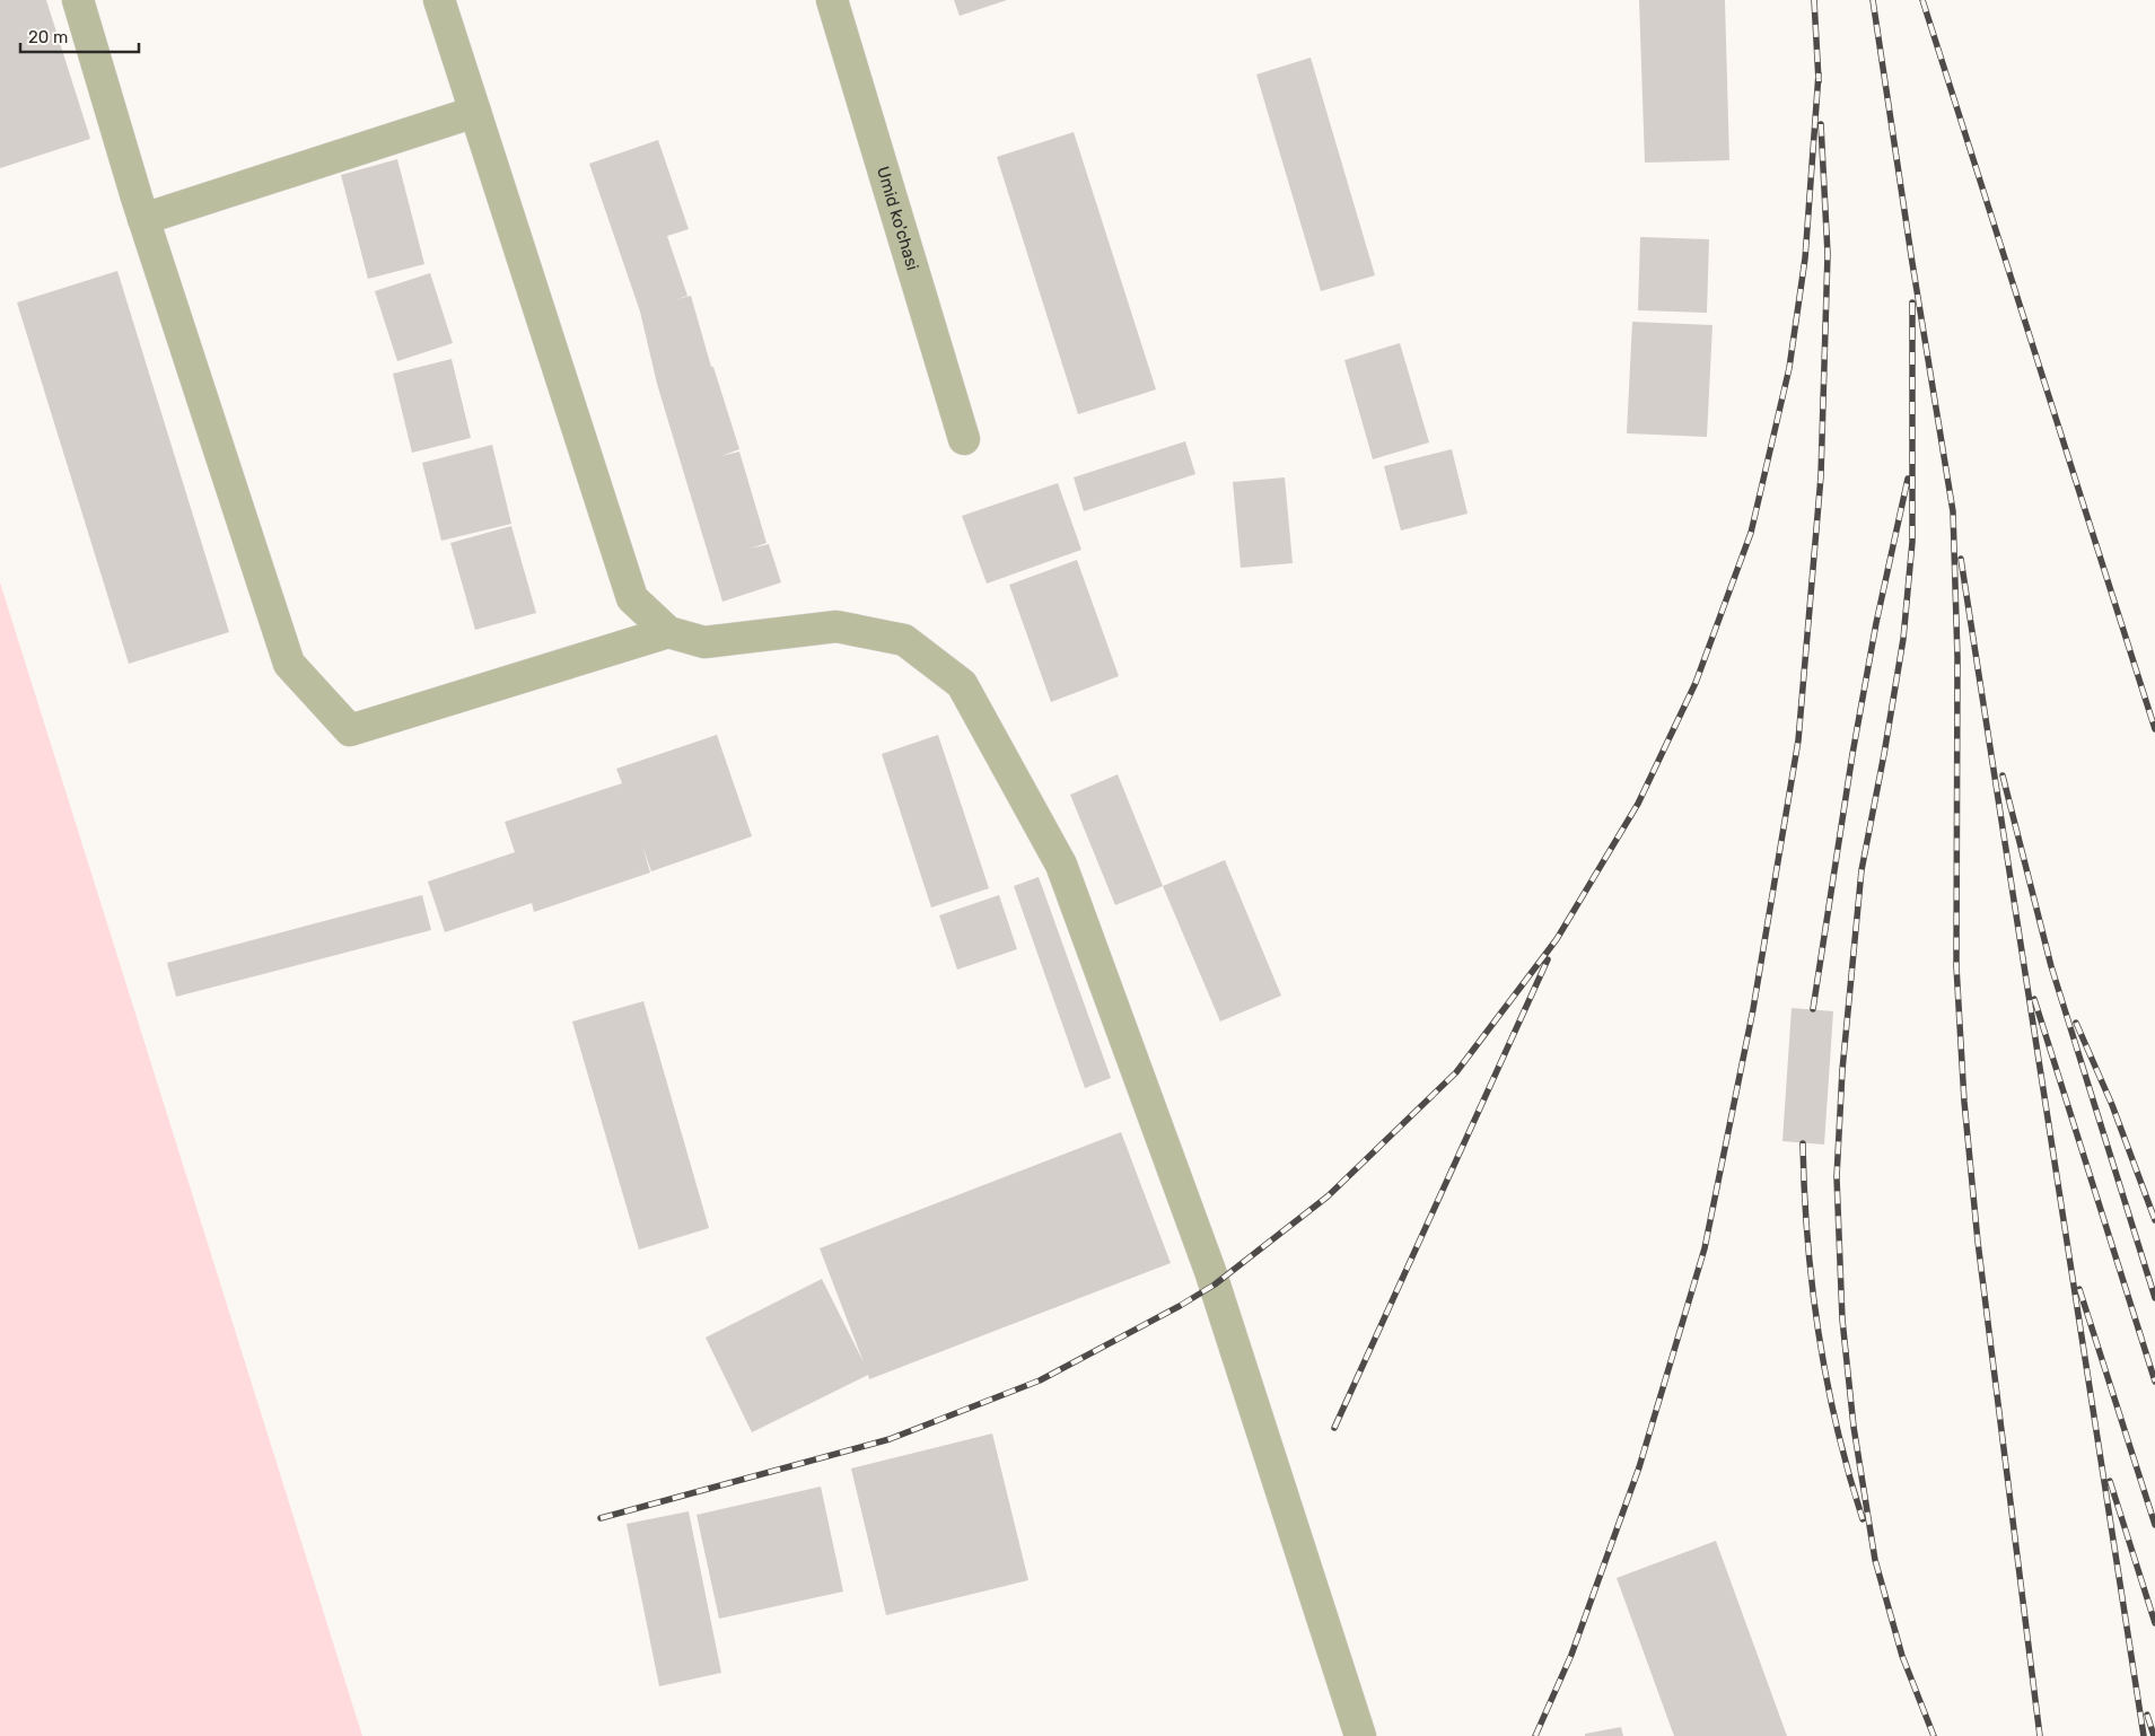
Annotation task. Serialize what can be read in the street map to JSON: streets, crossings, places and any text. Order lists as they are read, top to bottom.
{
  "streets": {
    "street": ["Umid ko'chasi"]
  },
  "scale_bar": "20 m"
}
